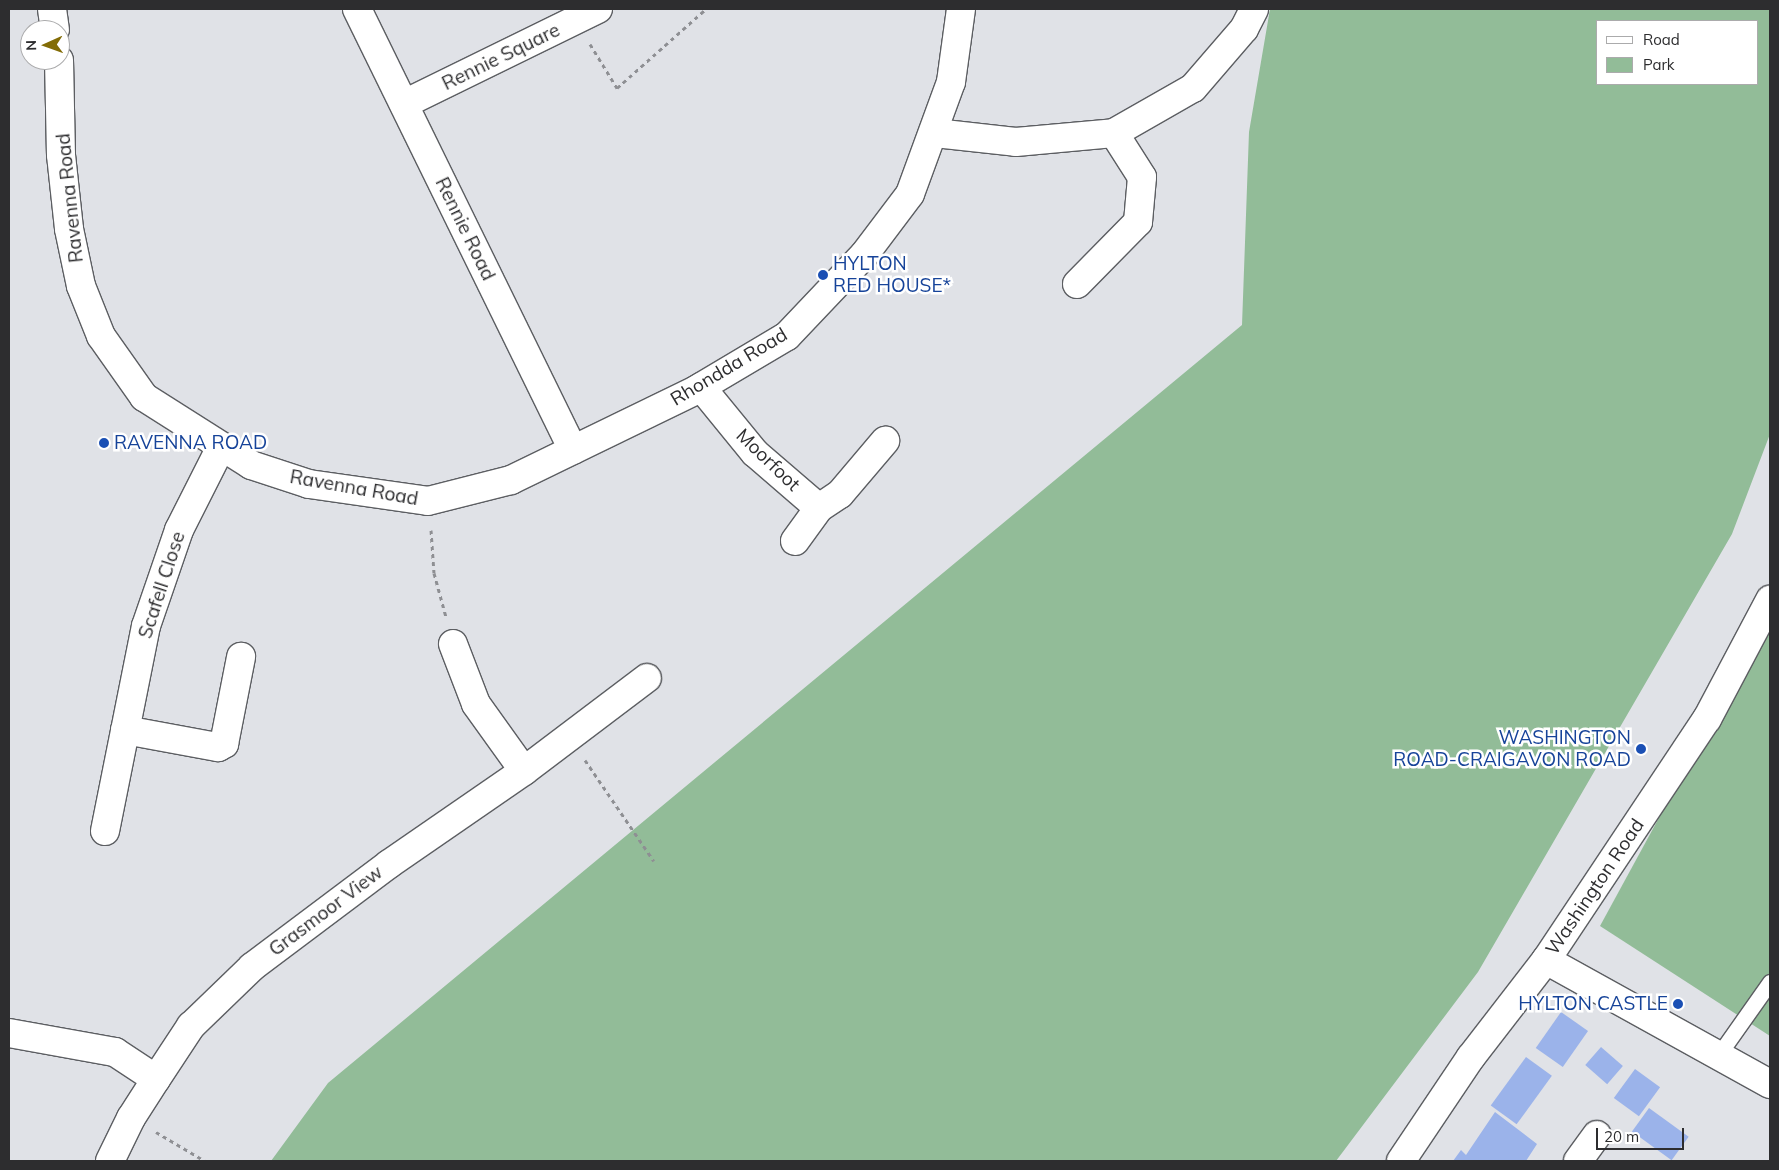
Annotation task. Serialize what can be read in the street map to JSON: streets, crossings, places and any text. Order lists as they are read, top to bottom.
{
  "streets": {
    "street": [
      "Rennie Square",
      "Ravenna Road",
      "Rennie Road",
      "Rhondda Road",
      "Moorfoot",
      "Scafell Close",
      "Washington Road",
      "Grasmoor View"
    ]
  },
  "crossings": [
    ["Rennie Square", "Rennie Road"],
    ["Ravenna Road", "Rennie Road"],
    ["Ravenna Road", "Rhondda Road"],
    ["Ravenna Road", "Scafell Close"],
    ["Rennie Road", "Rhondda Road"],
    ["Rhondda Road", "Moorfoot"]
  ],
  "places": [
    "HYLTON RED HOUSE*",
    "RAVENNA ROAD",
    "WASHINGTON ROAD-CRAIGAVON ROAD",
    "HYLTON CASTLE"
  ],
  "legend": ["Road", "Park"],
  "scale_bar": "20 m",
  "north": "left"
}
